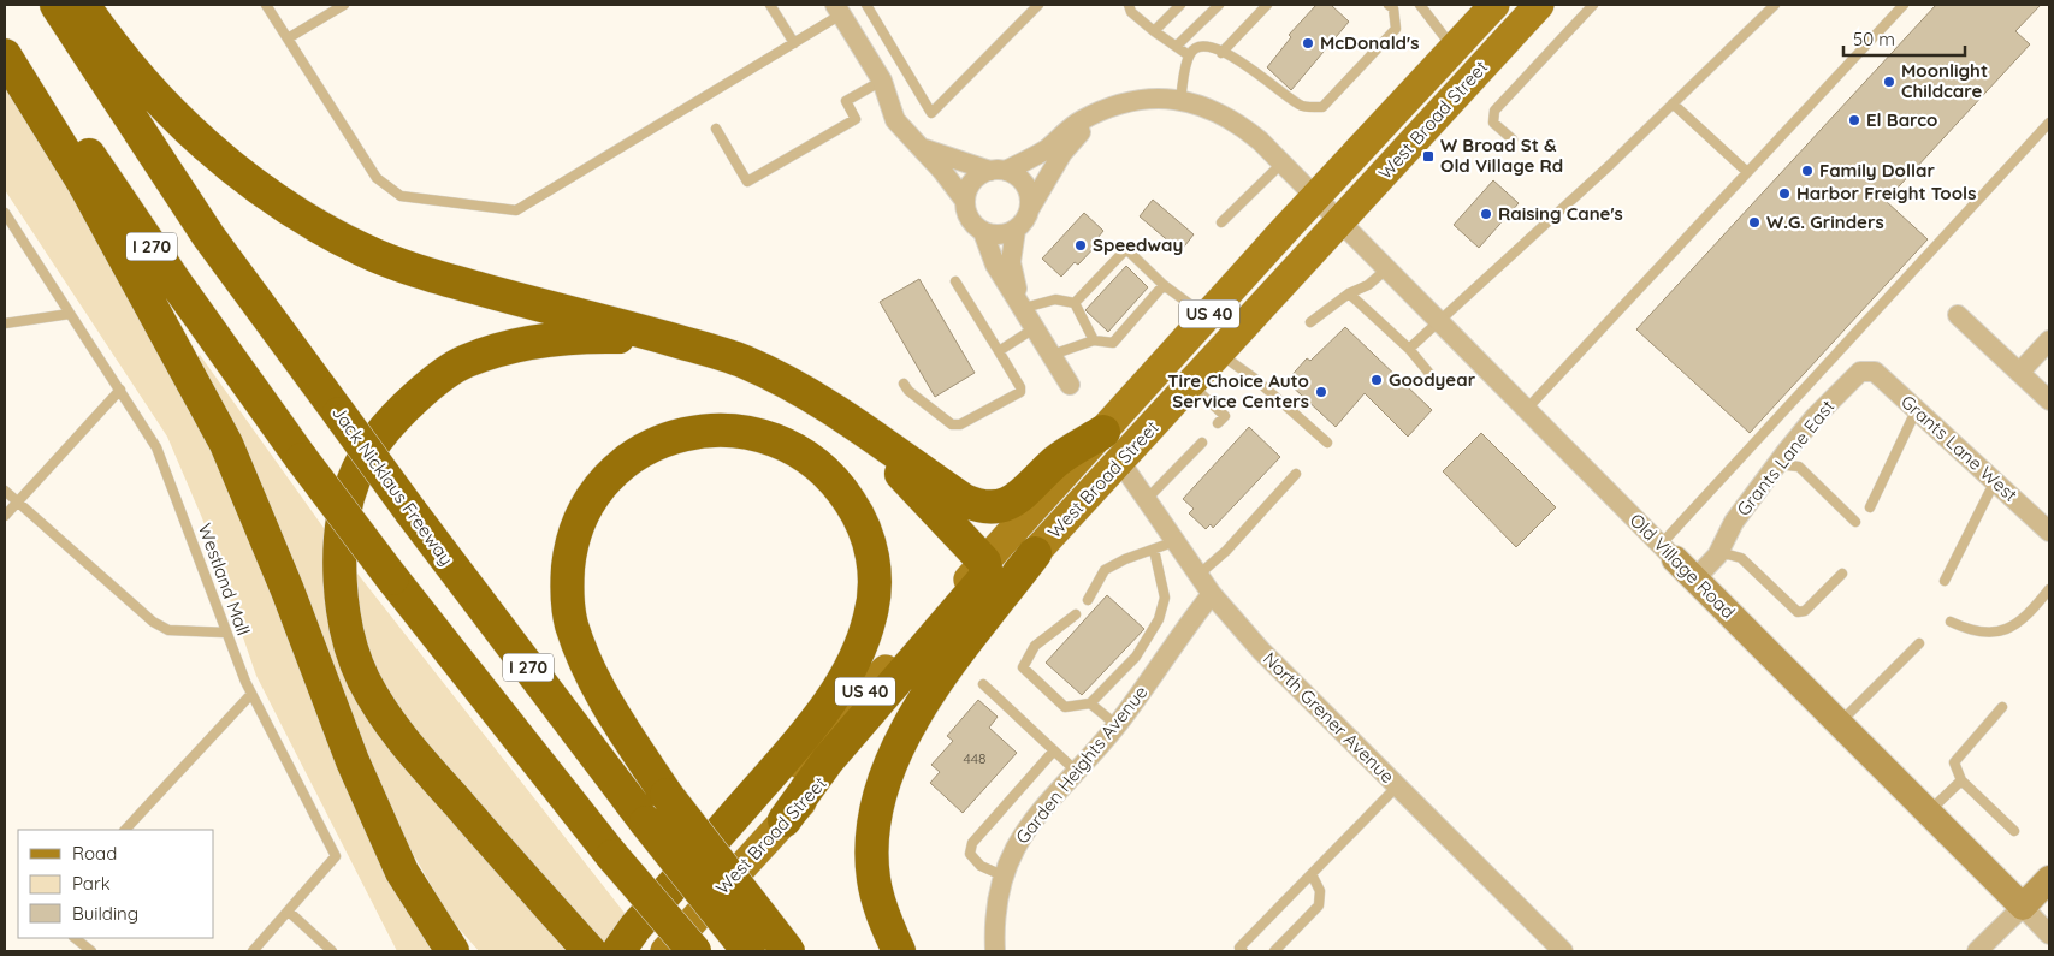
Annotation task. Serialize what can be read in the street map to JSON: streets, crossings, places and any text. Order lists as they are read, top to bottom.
{
  "streets": {
    "highway": ["I 270", "Jack Nicklaus Freeway"],
    "main road": ["West Broad Street", "US 40"],
    "street": [
      "Grants Lane West",
      "Grants Lane East",
      "Old Village Road",
      "North Grener Avenue",
      "Garden Heights Avenue"
    ],
    "lane": ["Westland Mall"]
  },
  "crossings": [
    ["West Broad Street", "Old Village Road"],
    ["West Broad Street", "North Grener Avenue"],
    ["Grants Lane West", "Grants Lane East"],
    ["Grants Lane East", "Old Village Road"],
    ["North Grener Avenue", "Garden Heights Avenue"]
  ],
  "places": {
    "other": [
      "McDonald's",
      "Moonlight Childcare",
      "El Barco",
      "Family Dollar",
      "Harbor Freight Tools",
      "Raising Cane's",
      "W.G. Grinders",
      "Speedway",
      "Goodyear",
      "Tire Choice Auto Service Centers"
    ],
    "transit": ["W Broad St & Old Village Rd"]
  },
  "house_numbers": ["448"],
  "legend": ["Road", "Park", "Building"],
  "scale_bar": "50 m"
}
